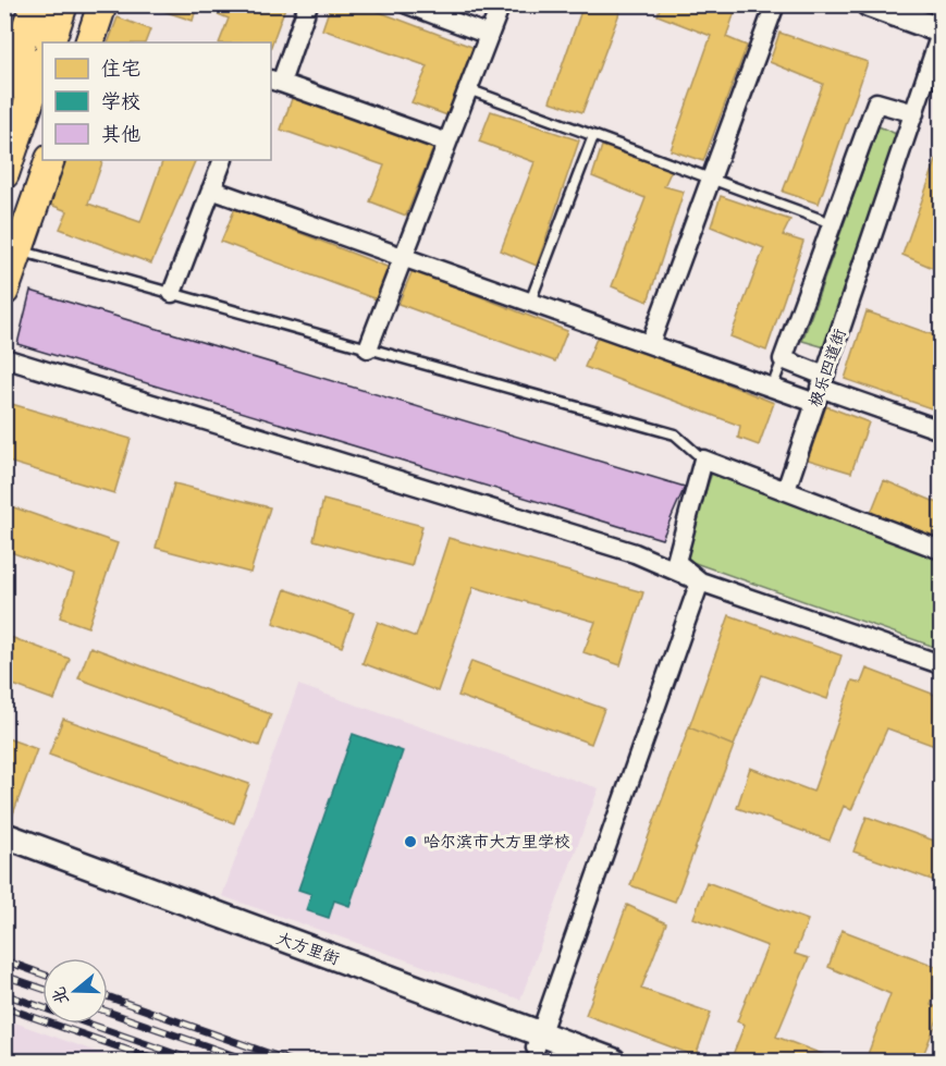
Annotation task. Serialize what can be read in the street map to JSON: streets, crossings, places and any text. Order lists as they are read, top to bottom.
{
  "streets": {
    "main road": ["大方里街"],
    "street": ["极乐四道街"]
  },
  "places": ["哈尔滨市大方里学校"],
  "legend": ["住宅", "学校", "其他"],
  "north": "left"
}
